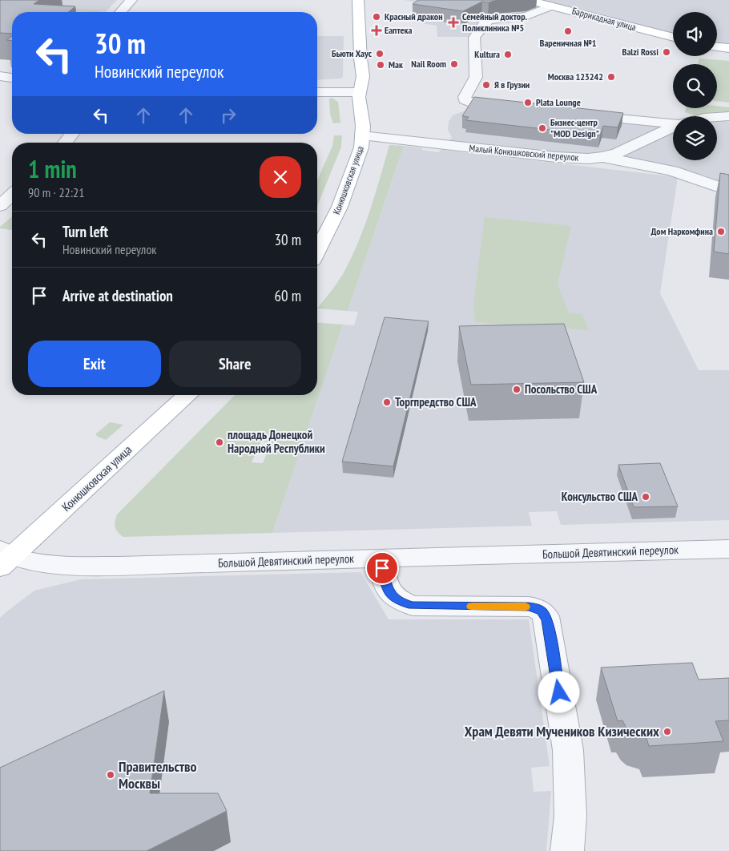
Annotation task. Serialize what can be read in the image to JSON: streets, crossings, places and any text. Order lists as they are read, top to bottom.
{
  "streets": {
    "main road": ["Баррикадная улица", "Конюшковская улица"],
    "street": ["Малый Конюшковский переулок", "Большой Девятинский переулок"]
  },
  "crossings": [
    ["Малый Конюшковский переулок", "Конюшковская улица"],
    ["Конюшковская улица", "Большой Девятинский переулок"]
  ],
  "places": {
    "other": [
      "Красный дракон",
      "Вареничная №1",
      "Balzi Rossi",
      "Бьюти Хаус",
      "Kultura",
      "Nail Room",
      "Мак",
      "Москва 123242",
      "Я в Грузии",
      "Plata Lounge",
      "Бизнес-центр \"MOD Design\"",
      "Дом Наркомфина",
      "Посольство США",
      "Торгпредство США",
      "площадь Донецкой Народной Республики",
      "Консульство США",
      "Храм Девяти Мучеников Кизических",
      "Правительство Москвы"
    ],
    "health": ["Семейный доктор. Поликлиника №5", "Еаптека"]
  },
  "page": {
    "turn": ["30 m", "Новинский переулок"],
    "heading": ["1 min", "90 m · 22:21"],
    "list": [
      {
        "name": "Turn left",
        "note": "Новинский переулок",
        "value": "30 m"
      },
      {
        "name": "Arrive at destination",
        "value": "60 m"
      }
    ],
    "buttons": ["Exit", "Share"]
  }
}
